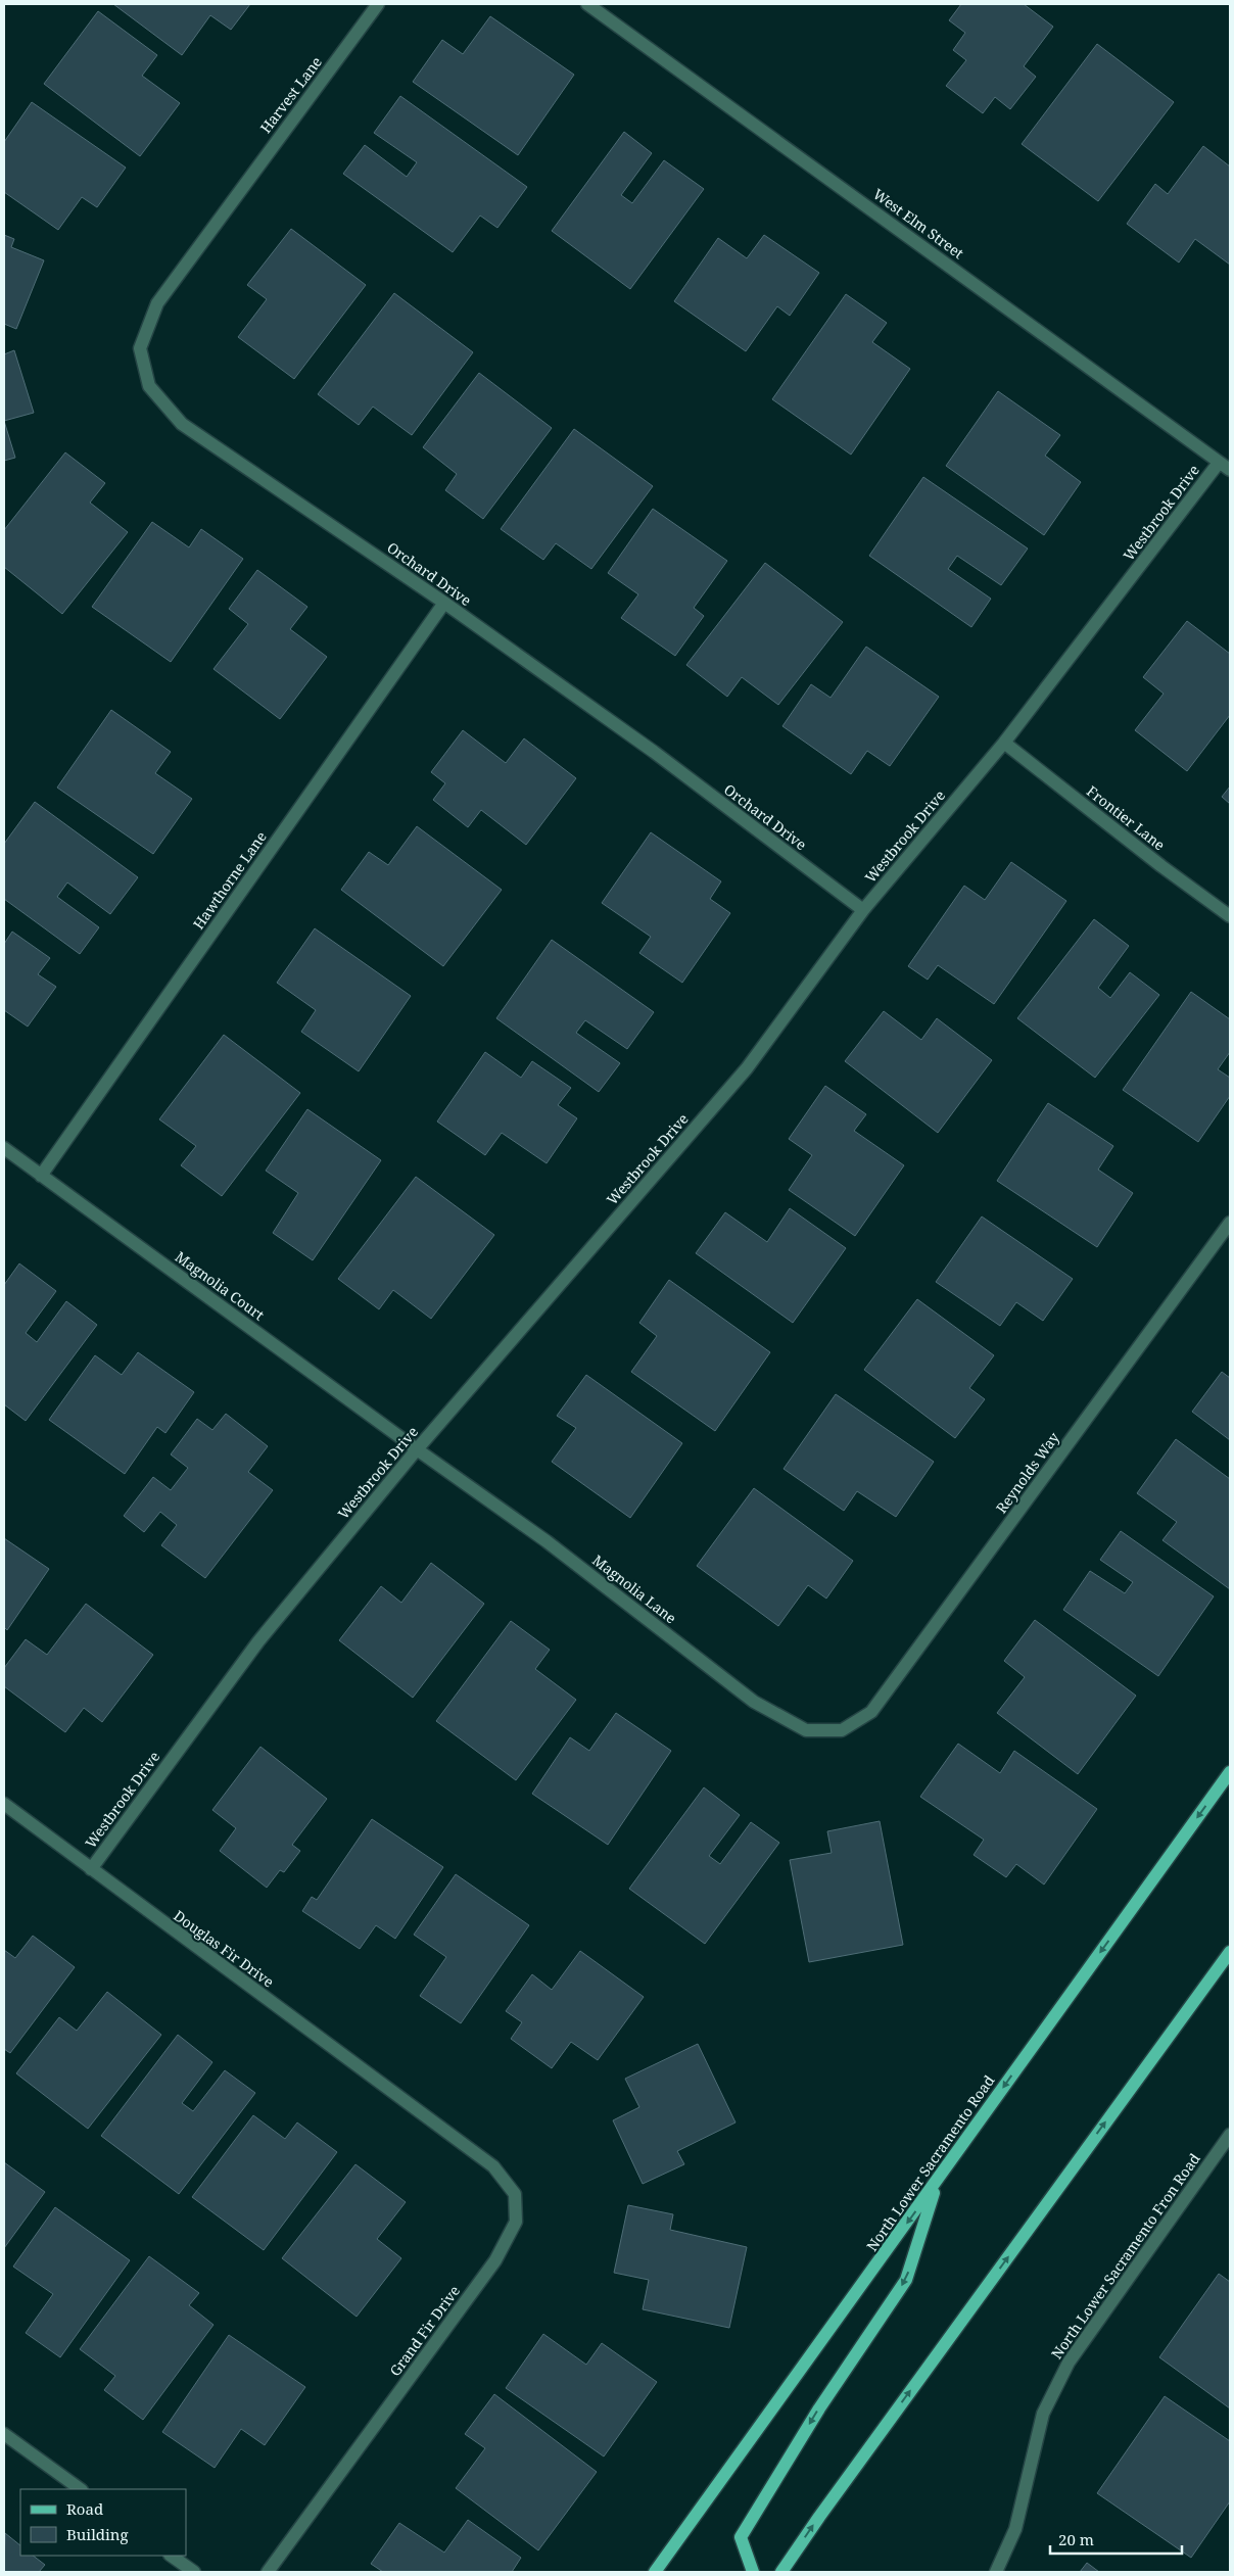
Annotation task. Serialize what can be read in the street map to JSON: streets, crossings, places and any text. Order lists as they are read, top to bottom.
{
  "streets": {
    "main road": ["North Lower Sacramento Road"],
    "street": [
      "Harvest Lane",
      "West Elm Street",
      "Westbrook Drive",
      "Orchard Drive",
      "Frontier Lane",
      "Hawthorne Lane",
      "Magnolia Court",
      "Reynolds Way",
      "Magnolia Lane",
      "Douglas Fir Drive",
      "North Lower Sacramento Fron Road",
      "Grand Fir Drive"
    ]
  },
  "crossings": [
    ["Harvest Lane", "Orchard Drive"],
    ["West Elm Street", "Westbrook Drive"],
    ["Westbrook Drive", "Orchard Drive"],
    ["Westbrook Drive", "Frontier Lane"],
    ["Westbrook Drive", "Magnolia Court"],
    ["Westbrook Drive", "Magnolia Lane"],
    ["Westbrook Drive", "Douglas Fir Drive"],
    ["Orchard Drive", "Hawthorne Lane"],
    ["Hawthorne Lane", "Magnolia Court"],
    ["Magnolia Court", "Magnolia Lane"],
    ["Reynolds Way", "Magnolia Lane"],
    ["Douglas Fir Drive", "Grand Fir Drive"]
  ],
  "legend": ["Road", "Building"],
  "scale_bar": "20 m"
}
